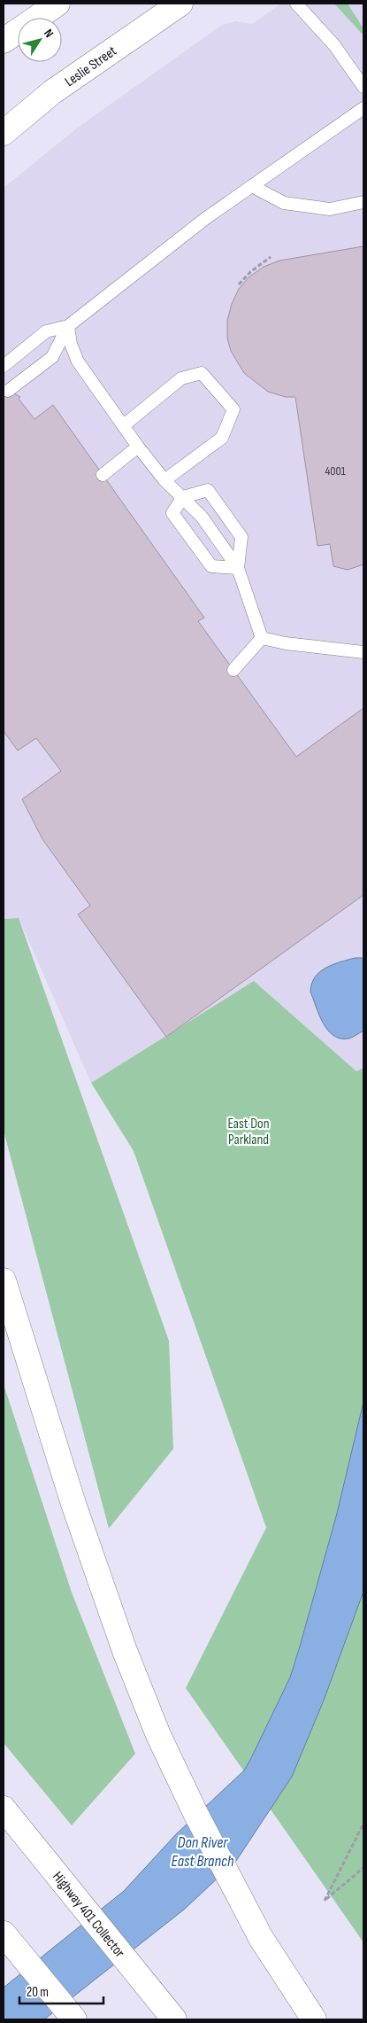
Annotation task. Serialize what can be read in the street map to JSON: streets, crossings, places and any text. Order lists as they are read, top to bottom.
{
  "streets": {
    "main road": ["Leslie Street", "Highway 401 Collector"]
  },
  "water": ["Don River East Branch"],
  "parks": ["East Don Parkland"],
  "house_numbers": ["4001"],
  "scale_bar": "20 m",
  "north": "top right"
}
